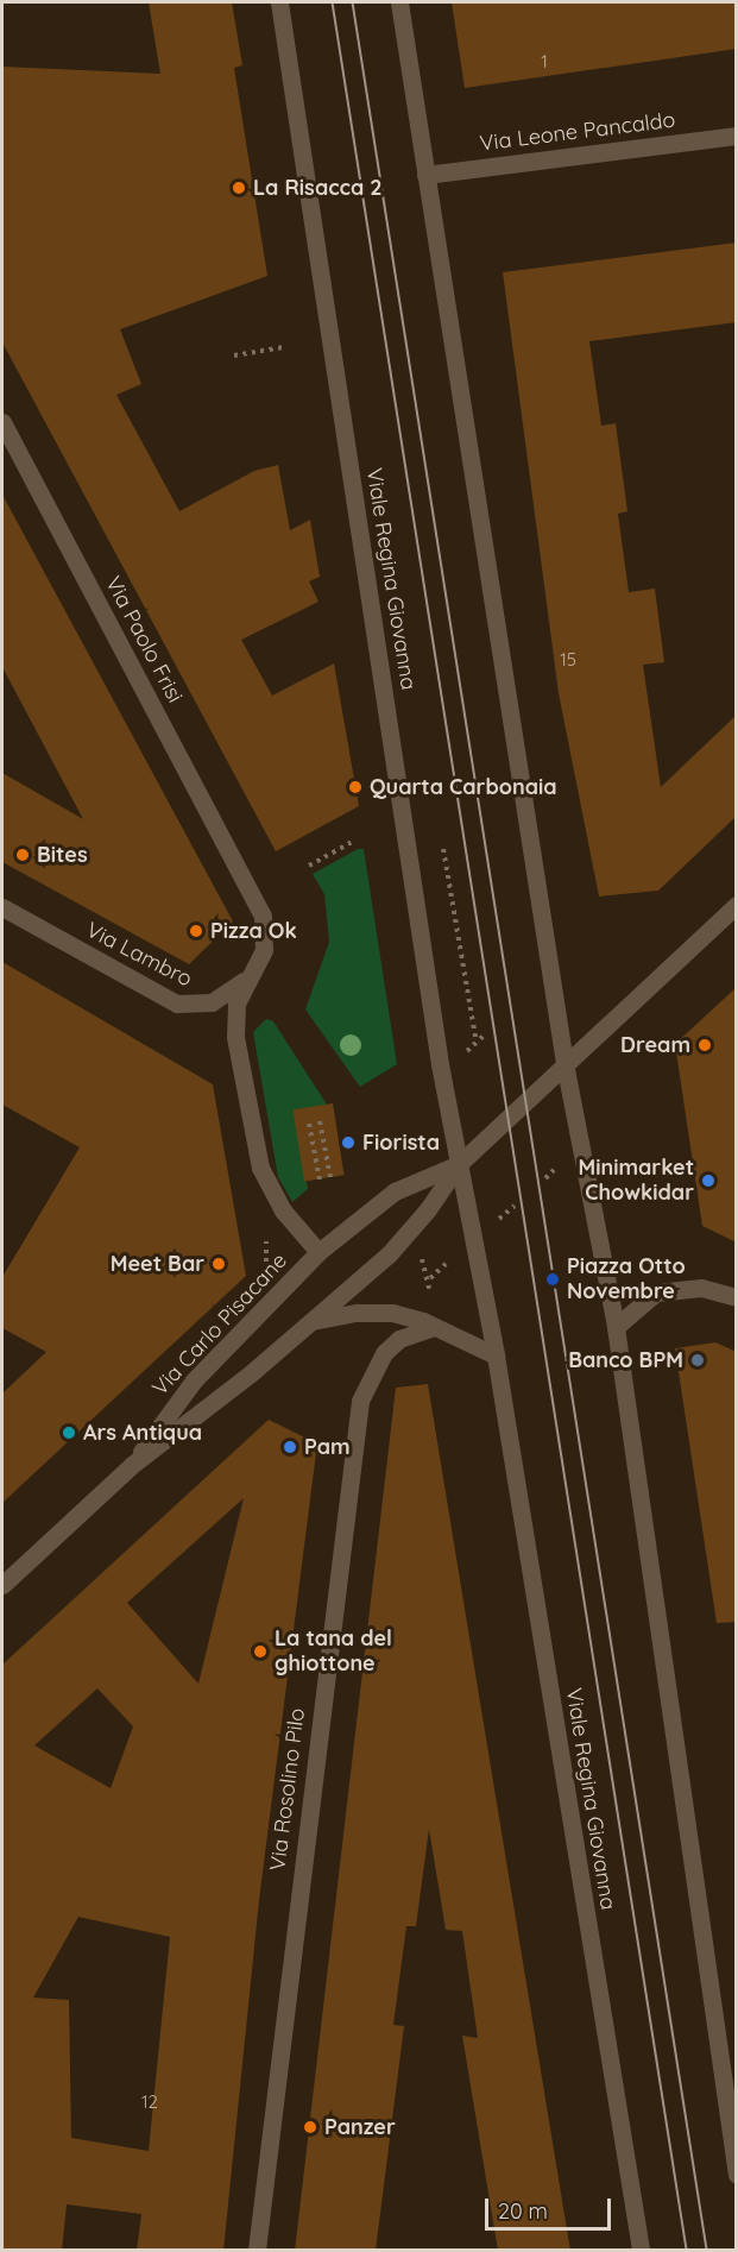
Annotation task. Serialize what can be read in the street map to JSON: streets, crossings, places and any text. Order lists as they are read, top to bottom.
{
  "streets": {
    "street": [
      "Via Leone Pancaldo",
      "Viale Regina Giovanna",
      "Via Paolo Frisi",
      "Via Lambro",
      "Via Carlo Pisacane",
      "Via Rosolino Pilo"
    ]
  },
  "crossings": [
    ["Via Paolo Frisi", "Via Lambro"]
  ],
  "places": [
    "La Risacca 2",
    "Quarta Carbonaia",
    "Bites",
    "Pizza Ok",
    "Dream",
    "Fiorista",
    "Minimarket Chowkidar",
    "Meet Bar",
    "Piazza Otto Novembre",
    "Banco BPM",
    "Ars Antiqua",
    "Pam",
    "La tana del ghiottone",
    "Panzer"
  ],
  "house_numbers": ["1", "15", "12"],
  "scale_bar": "20 m"
}
